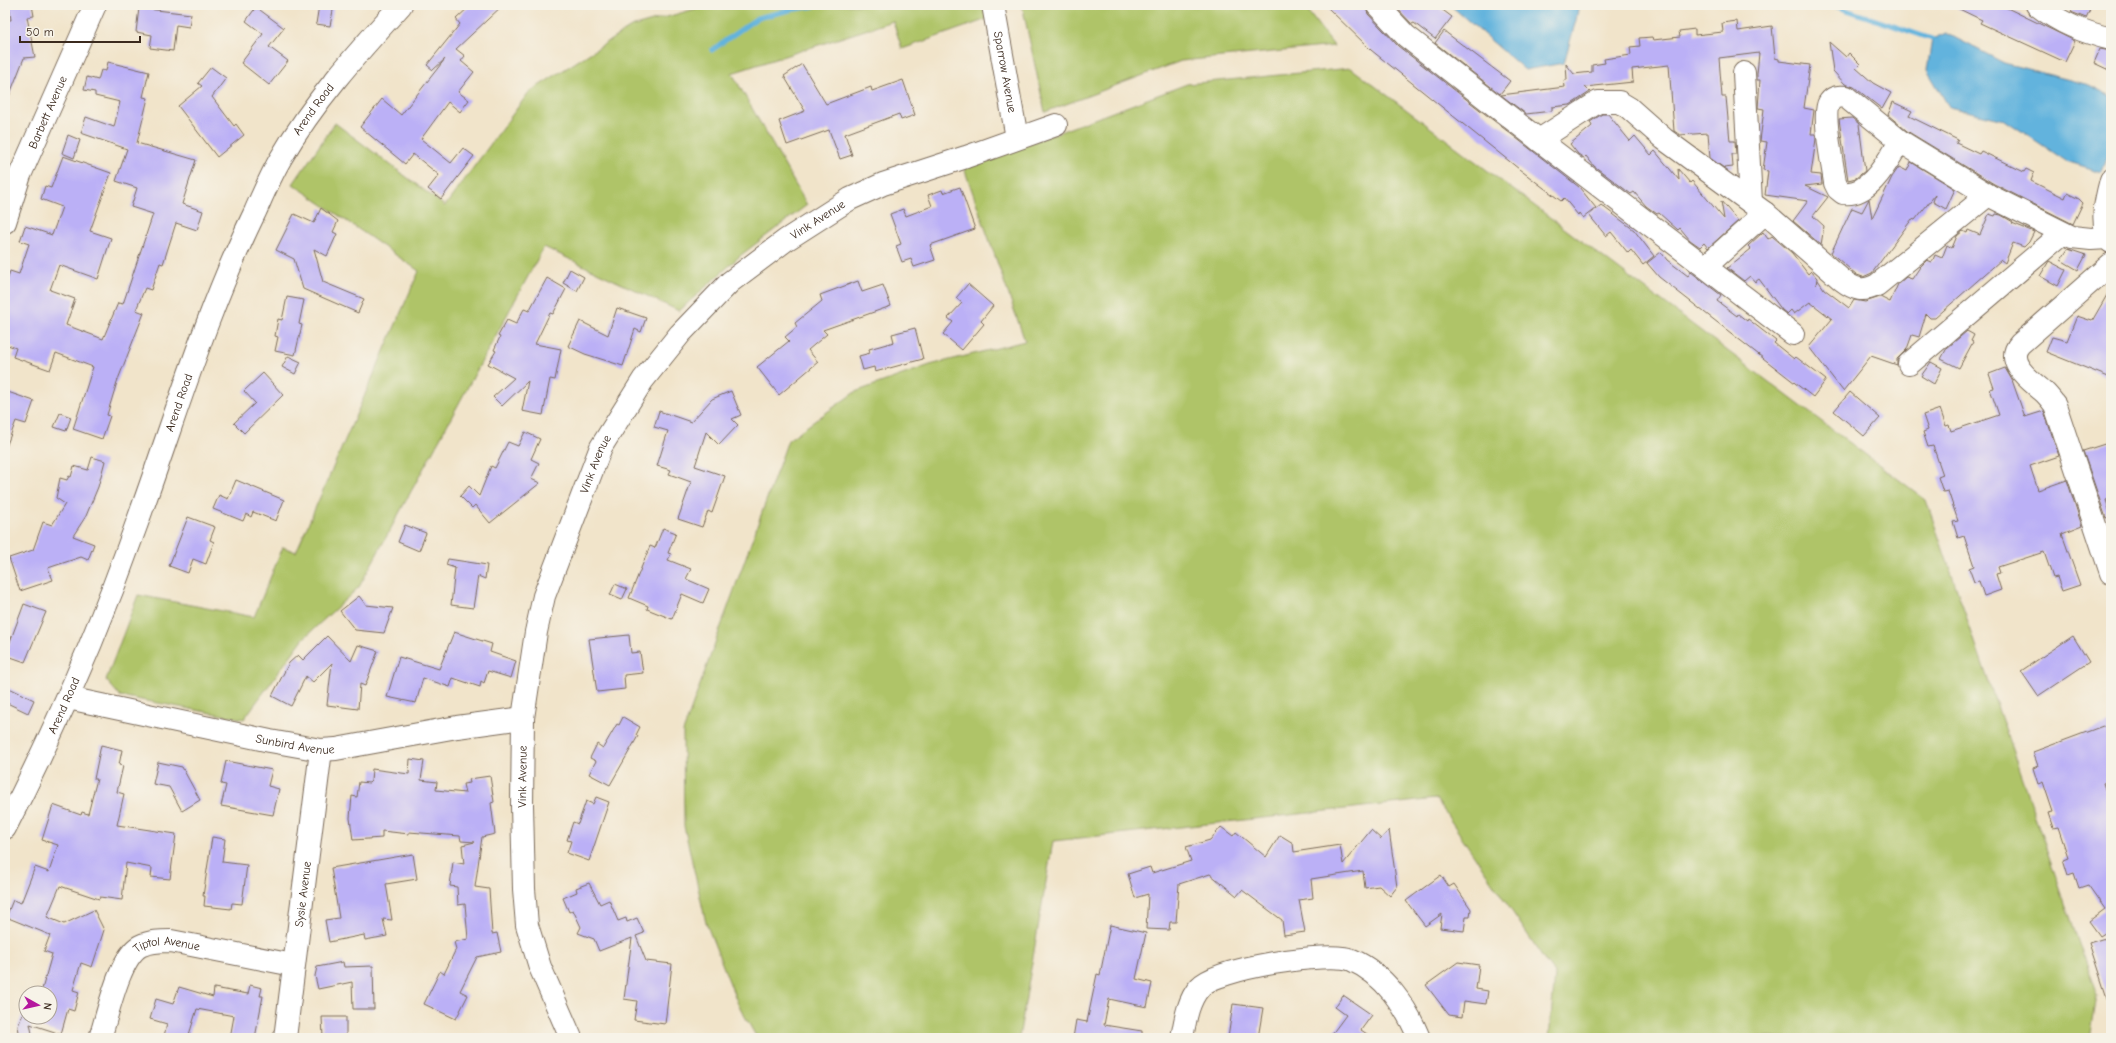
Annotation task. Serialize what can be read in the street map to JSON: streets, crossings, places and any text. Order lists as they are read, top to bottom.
{
  "streets": {
    "street": [
      "Sparrow Avenue",
      "Arend Road",
      "Barbett Avenue",
      "Vink Avenue",
      "Sunbird Avenue",
      "Sysie Avenue",
      "Tiptol Avenue"
    ]
  },
  "crossings": [
    ["Sparrow Avenue", "Vink Avenue"],
    ["Arend Road", "Sunbird Avenue"],
    ["Vink Avenue", "Sunbird Avenue"],
    ["Sunbird Avenue", "Sysie Avenue"],
    ["Sysie Avenue", "Tiptol Avenue"]
  ],
  "scale_bar": "50 m",
  "north": "right"
}
